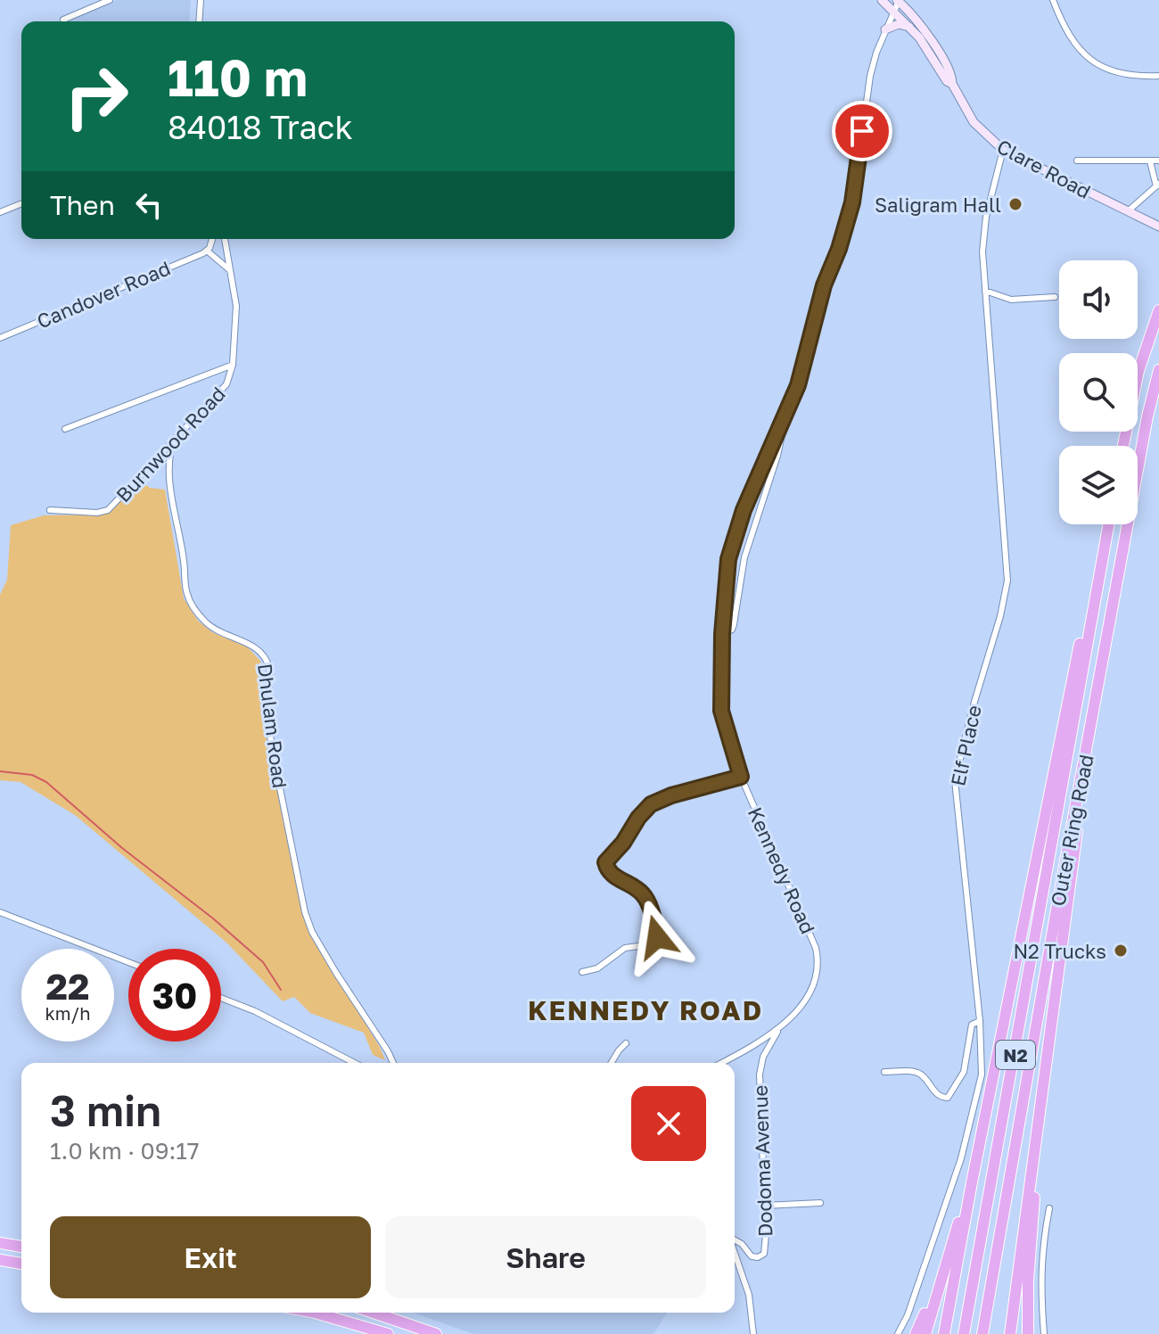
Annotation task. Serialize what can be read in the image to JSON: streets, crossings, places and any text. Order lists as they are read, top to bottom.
{
  "streets": {
    "highway": ["Outer Ring Road", "N2"],
    "street": [
      "Clare Road",
      "Candover Road",
      "Burnwood Road",
      "Dhulam Road",
      "Elf Place",
      "Kennedy Road",
      "Dodoma Avenue"
    ]
  },
  "crossings": [
    ["Clare Road", "Elf Place"],
    ["Clare Road", "Kennedy Road"],
    ["Burnwood Road", "Dhulam Road"],
    ["Kennedy Road", "Dodoma Avenue"]
  ],
  "districts": ["KENNEDY ROAD"],
  "places": ["Saligram Hall", "N2 Trucks"],
  "page": {
    "turn": ["110 m", "84018 Track"],
    "then": "Then",
    "speed": "22 km/h",
    "limit": "30",
    "heading": ["3 min", "1.0 km · 09:17"],
    "buttons": ["Exit", "Share"]
  }
}
